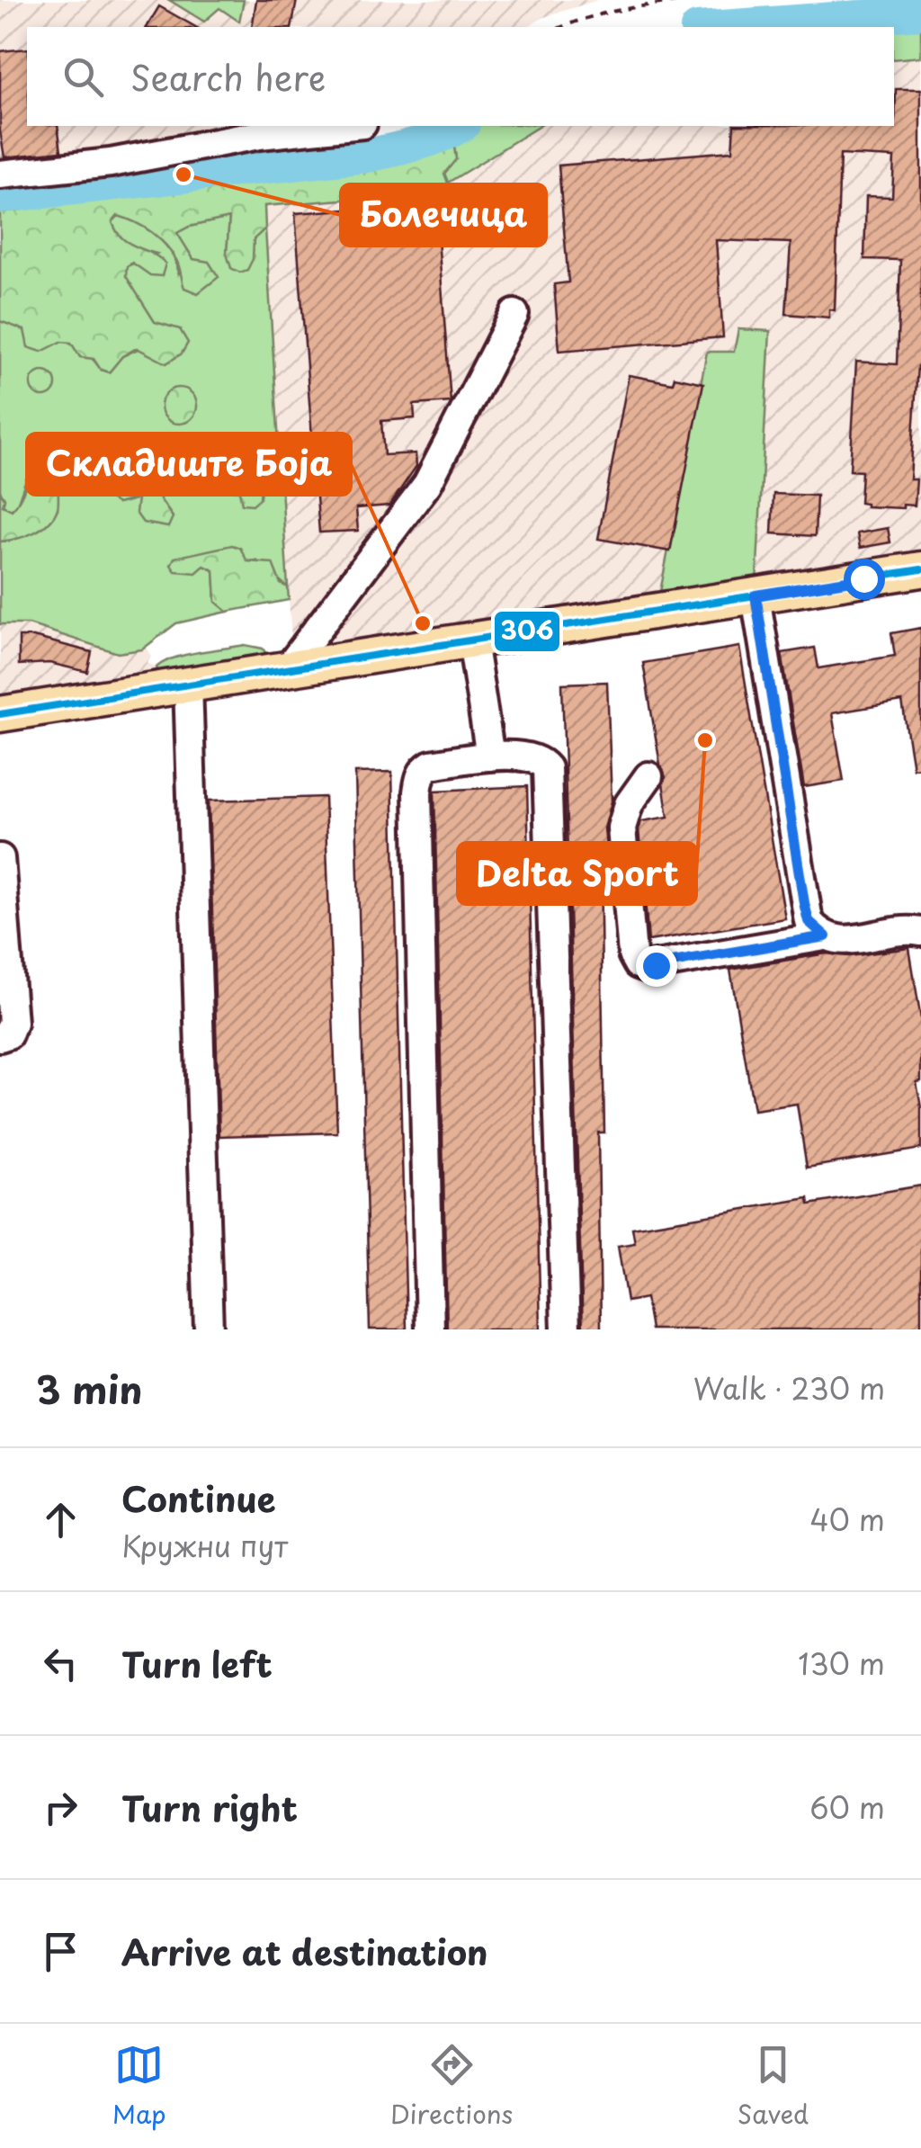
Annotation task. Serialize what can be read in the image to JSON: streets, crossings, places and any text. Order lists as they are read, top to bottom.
{
  "places": ["Болечица", "Складиште Боја", "Delta Sport"],
  "lines": ["transit line 306"],
  "page": {
    "search": "Search here",
    "heading": ["3 min", "Walk · 230 m"],
    "list": [
      ["Continue", "Кружни пут", "40 m"],
      ["Turn left", "130 m"],
      ["Turn right", "60 m"],
      "Arrive at destination"
    ],
    "nav": ["Map", "Directions", "Saved"]
  }
}
